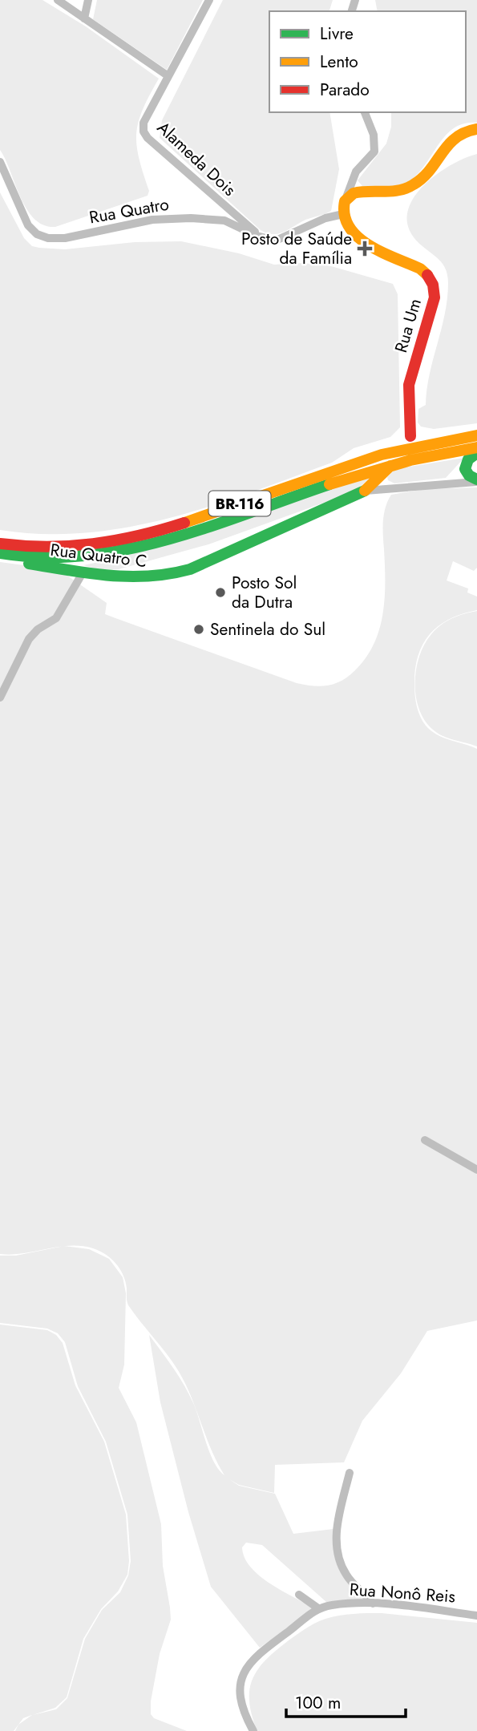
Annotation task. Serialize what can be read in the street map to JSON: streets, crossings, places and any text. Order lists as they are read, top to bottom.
{
  "streets": {
    "main road": ["Rua Um", "BR-116", "Rua Quatro C"],
    "street": ["Alameda Dois", "Rua Quatro", "Rua Nonô Reis"]
  },
  "crossings": [
    ["Alameda Dois", "Rua Quatro"]
  ],
  "places": {
    "health": ["Posto de Saúde da Família"],
    "other": ["Posto Sol da Dutra", "Sentinela do Sul"]
  },
  "legend": ["Livre", "Lento", "Parado"],
  "scale_bar": "100 m"
}
